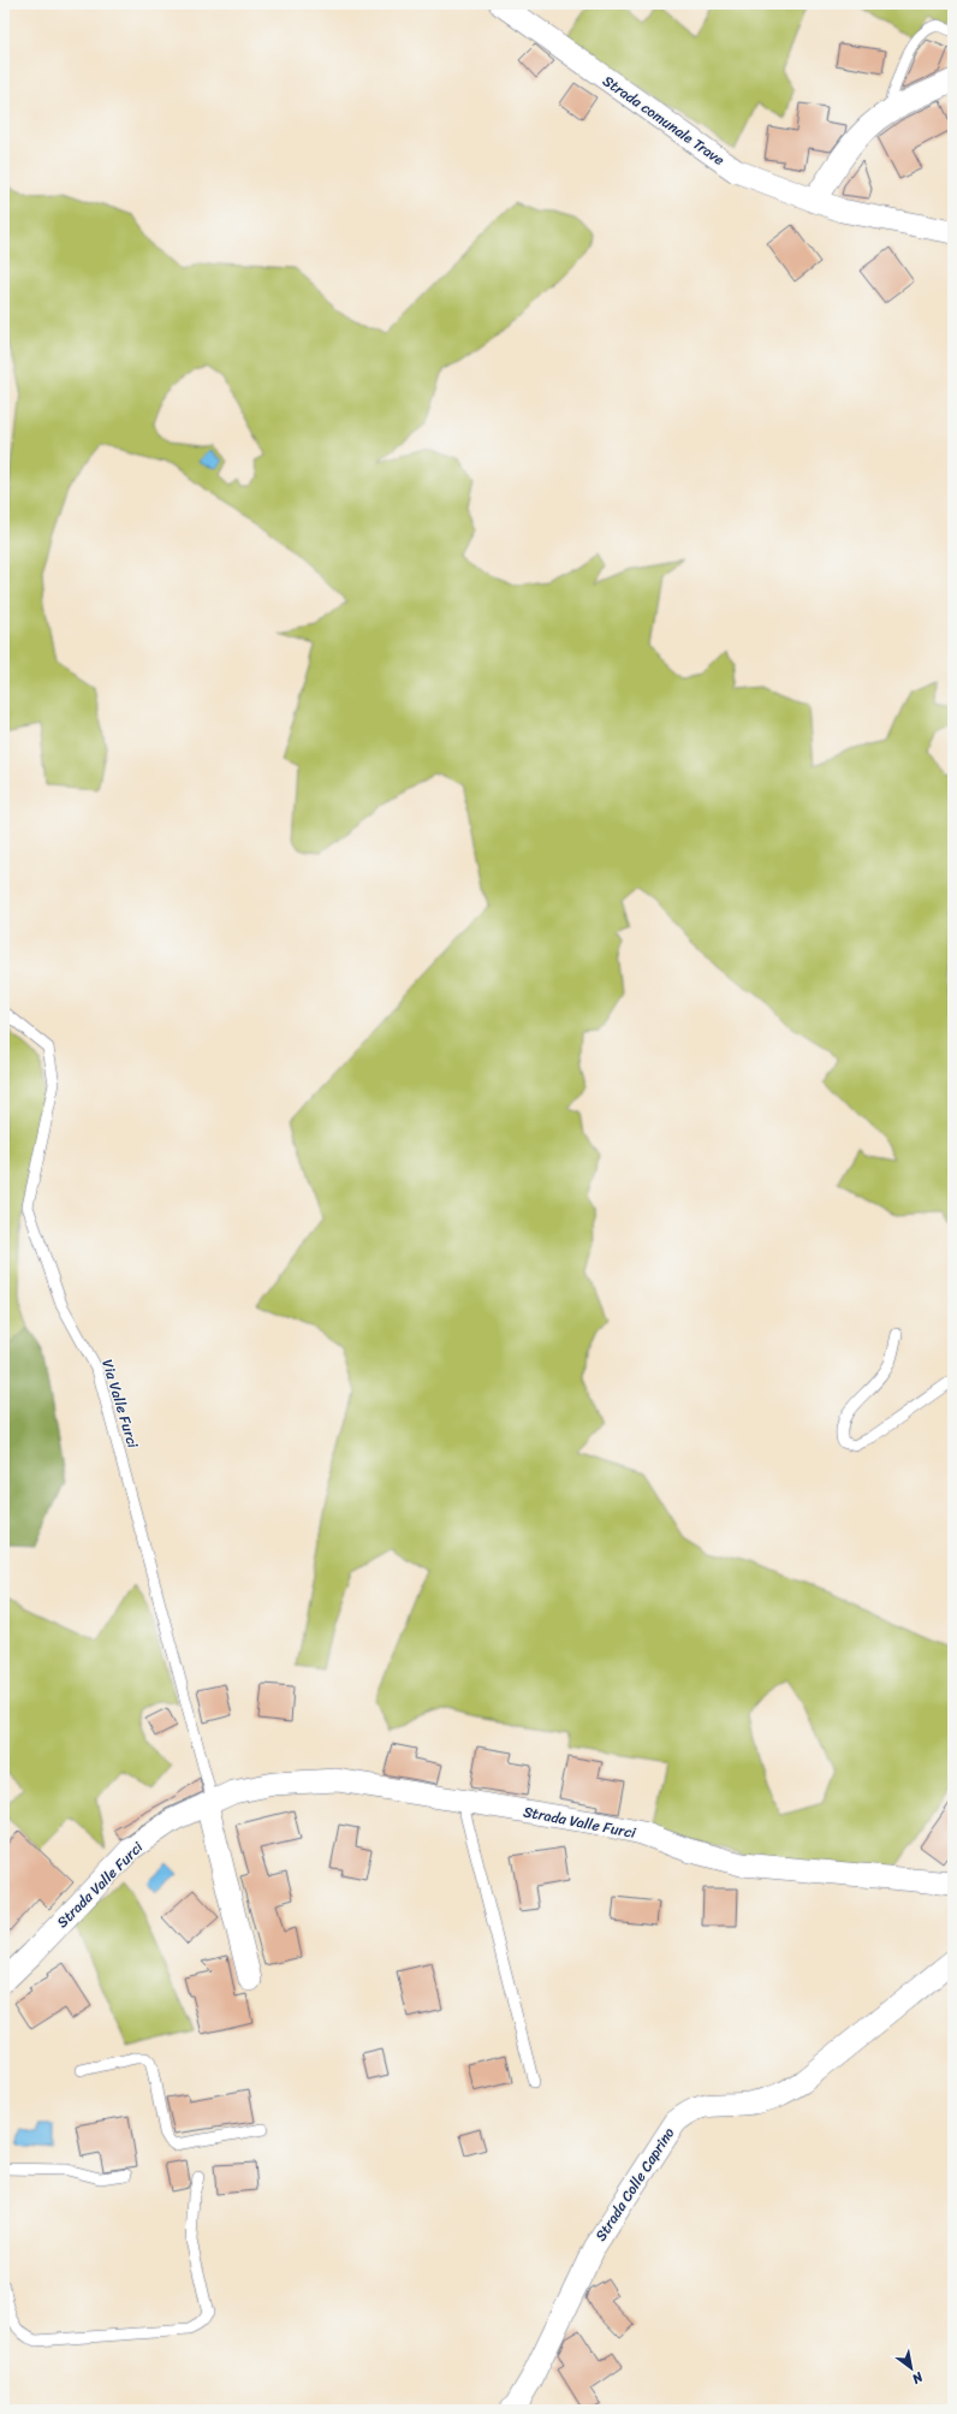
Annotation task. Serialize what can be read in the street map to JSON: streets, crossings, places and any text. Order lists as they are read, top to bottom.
{
  "streets": {
    "street": ["Strada comunale Trave", "Strada Valle Furci", "Strada Colle Caprino"],
    "lane": ["Via Valle Furci"]
  },
  "crossings": [
    ["Via Valle Furci", "Strada Valle Furci"]
  ],
  "north": "bottom right"
}
